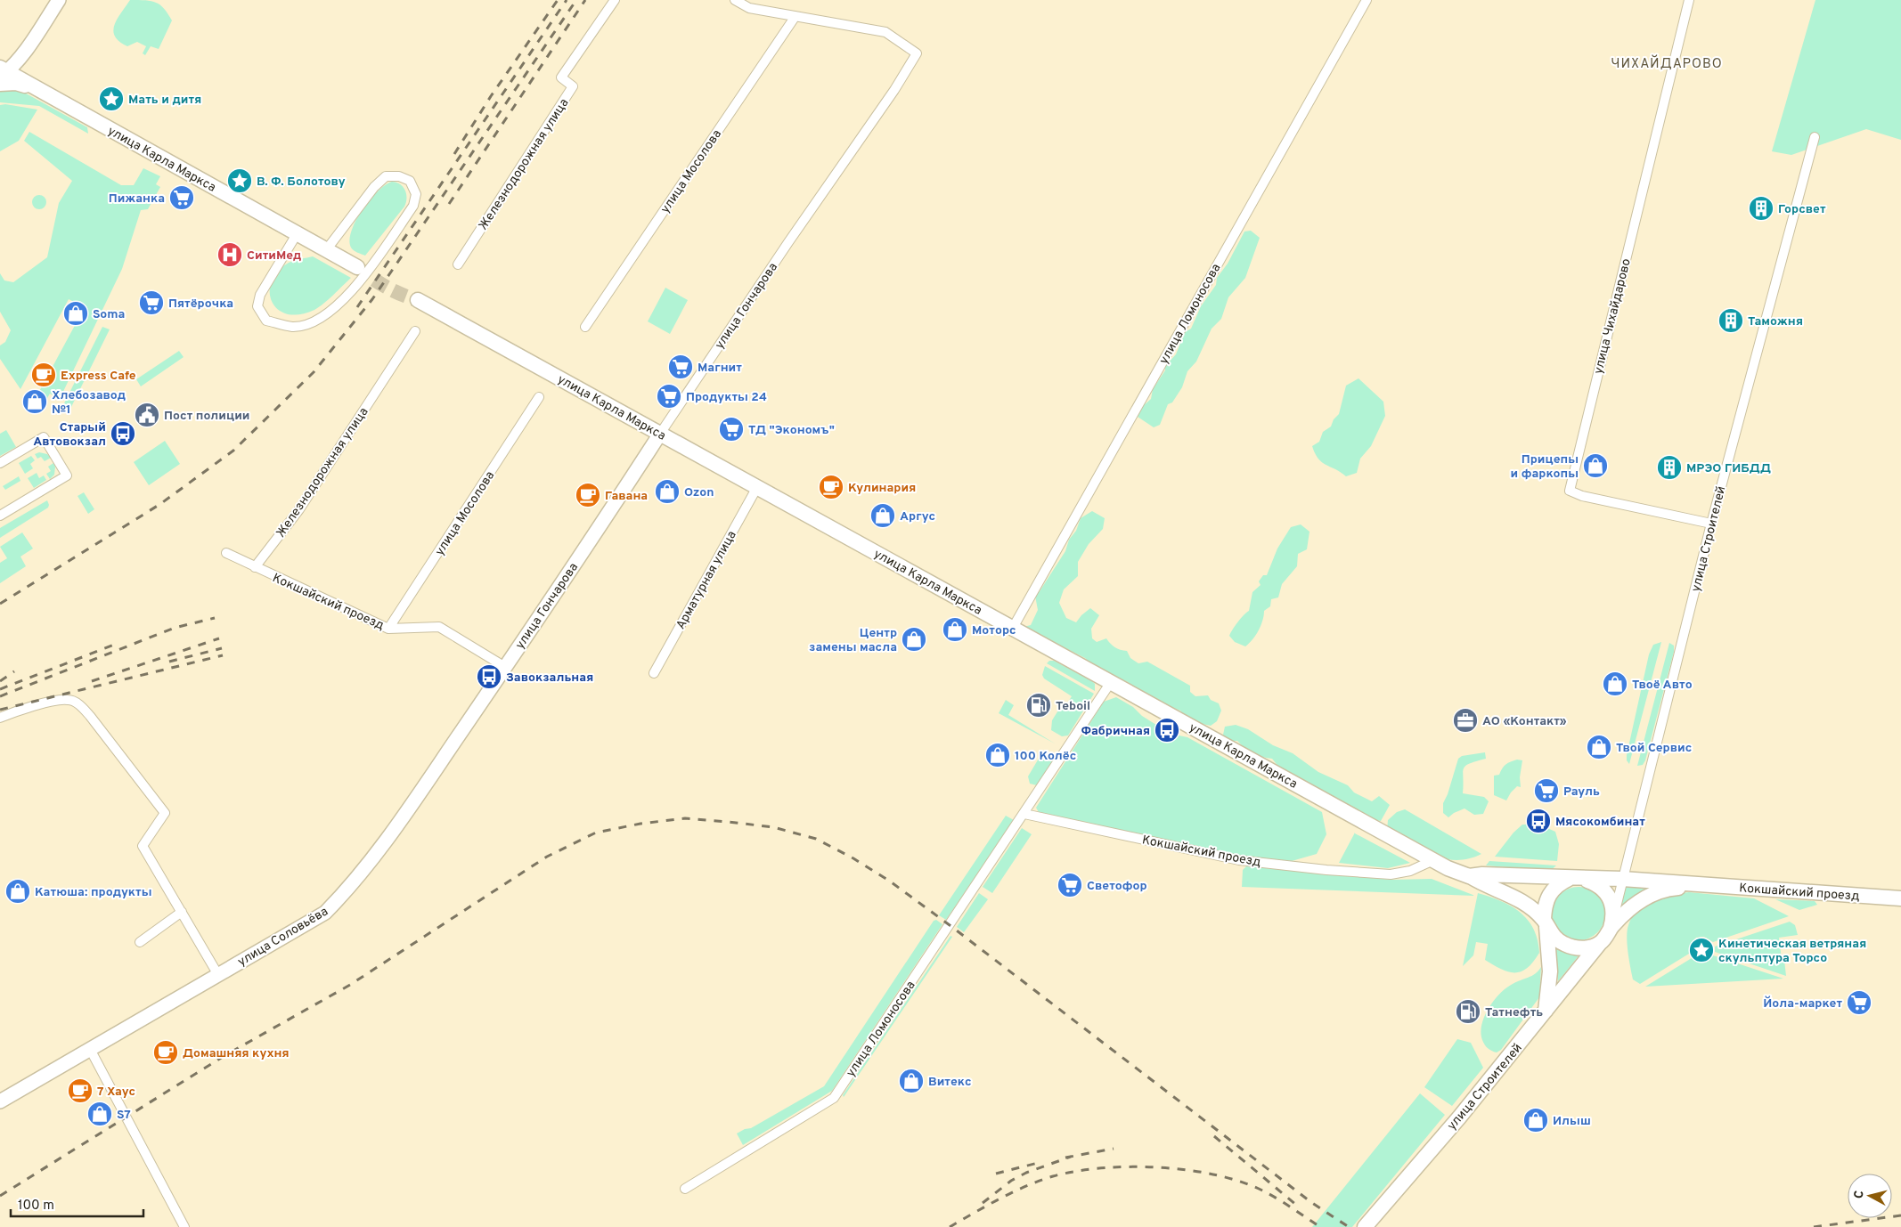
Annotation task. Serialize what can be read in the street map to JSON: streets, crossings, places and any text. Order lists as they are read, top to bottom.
{
  "streets": {
    "main road": ["улица Карла Маркса", "улица Строителей", "Кокшайский проезд"],
    "street": [
      "Железнодорожная улица",
      "улица Мосолова",
      "улица Гончарова",
      "улица Ломоносова",
      "улица Чихайдарово",
      "Арматурная улица",
      "улица Соловьёва"
    ]
  },
  "crossings": [
    ["улица Карла Маркса", "улица Гончарова"],
    ["улица Карла Маркса", "улица Ломоносова"],
    ["улица Карла Маркса", "улица Строителей"],
    ["улица Карла Маркса", "Арматурная улица"],
    ["улица Карла Маркса", "Кокшайский проезд"],
    ["Железнодорожная улица", "Кокшайский проезд"],
    ["улица Мосолова", "улица Гончарова"],
    ["улица Мосолова", "Кокшайский проезд"],
    ["улица Гончарова", "Кокшайский проезд"],
    ["улица Гончарова", "улица Соловьёва"],
    ["улица Ломоносова", "Кокшайский проезд"],
    ["улица Чихайдарово", "улица Строителей"],
    ["Кокшайский проезд", "улица Соловьёва"]
  ],
  "districts": ["ЧИХАЙДАРОВО"],
  "places": {
    "place": ["Мать и дитя", "В. Ф. Болотову", "Кинетическая ветряная скульптура Торсо"],
    "supermarket": [
      "Пижанка",
      "Пятёрочка",
      "Магнит",
      "Продукты 24",
      "ТД \"Экономъ\"",
      "Рауль",
      "Светофор",
      "Йола-маркет"
    ],
    "building": ["Горсвет", "Таможня", "МРЭО ГИБДД"],
    "hospital": ["СитиМед"],
    "shop": [
      "Soma",
      "Хлебозавод №1",
      "Прицепы и фаркопы",
      "Ozon",
      "Аргус",
      "Моторс",
      "Центр замены масла",
      "Твоё Авто",
      "Твой Сервис",
      "100 Колёс",
      "Катюша: продукты",
      "Витекс",
      "S7",
      "Илыш"
    ],
    "cafe": [
      "Express Cafe",
      "Кулинария",
      "Гавана",
      "Домашняя кухня",
      "7 Хаус"
    ],
    "public building": ["Пост полиции"],
    "bus stop": [
      "Старый Автовокзал",
      "Завокзальная",
      "Фабричная",
      "Мясокомбинат"
    ],
    "fuel station": ["Teboil", "Татнефть"],
    "office": ["АО «Контакт»"]
  },
  "scale_bar": "100 m",
  "north": "left"
}
